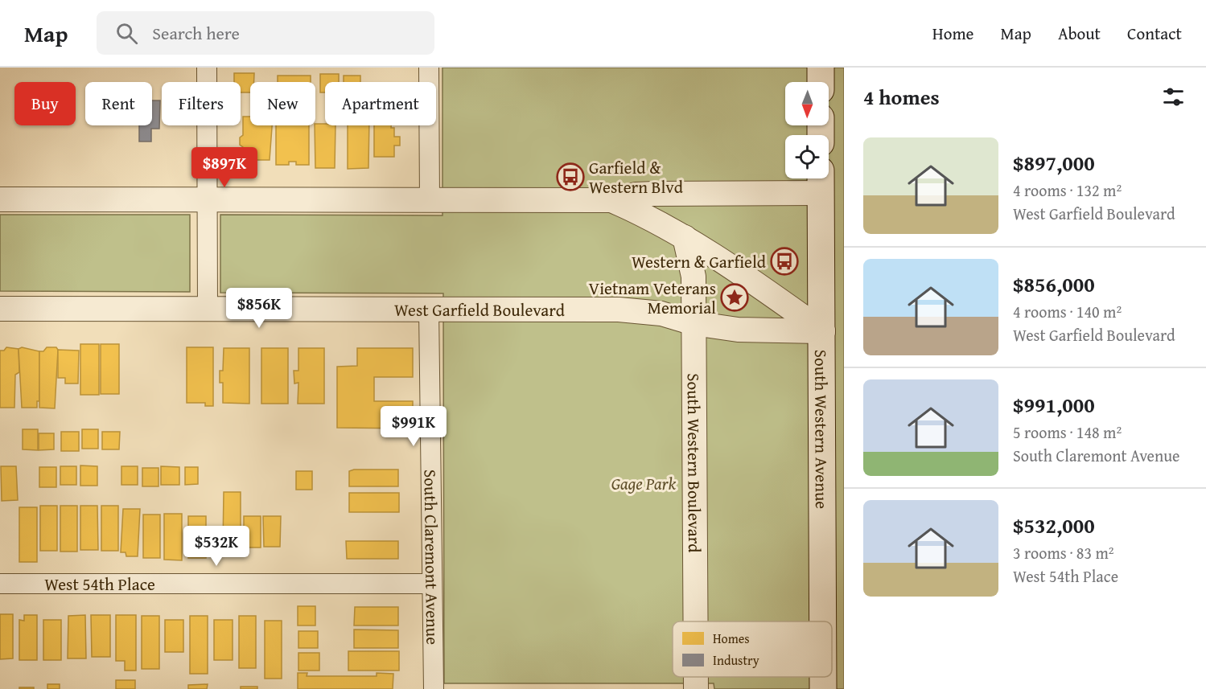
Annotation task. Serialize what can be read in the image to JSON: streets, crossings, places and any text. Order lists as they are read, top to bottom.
{
  "streets": {
    "main road": ["South Western Avenue"],
    "street": [
      "West Garfield Boulevard",
      "South Western Boulevard",
      "South Claremont Avenue",
      "West 54th Place"
    ]
  },
  "crossings": [
    ["West Garfield Boulevard", "South Western Avenue"],
    ["West Garfield Boulevard", "South Western Boulevard"],
    ["West Garfield Boulevard", "South Claremont Avenue"],
    ["South Claremont Avenue", "West 54th Place"]
  ],
  "parks": ["Gage Park"],
  "places": {
    "bus stop": ["Garfield & Western Blvd", "Western & Garfield"],
    "place": ["Vietnam Veterans Memorial"]
  },
  "legend": ["Homes", "Industry"],
  "north": "bottom",
  "page": {
    "header": "Map",
    "search": "Search here",
    "nav": [
      "Home",
      "Map",
      "About",
      "Contact"
    ],
    "heading": "4 homes",
    "chip": [
      "Buy",
      "Rent",
      "Filters",
      "New",
      "Apartment"
    ],
    "list": [
      {
        "name": "$897,000",
        "note": "4 rooms · 132 m² · West Garfield Boulevard"
      },
      {
        "name": "$856,000",
        "note": "4 rooms · 140 m² · West Garfield Boulevard"
      },
      {
        "name": "$991,000",
        "note": "5 rooms · 148 m² · South Claremont Avenue"
      },
      {
        "name": "$532,000",
        "note": "3 rooms · 83 m² · West 54th Place"
      }
    ],
    "price": [
      "$897K",
      "$856K",
      "$991K",
      "$532K"
    ]
  }
}
